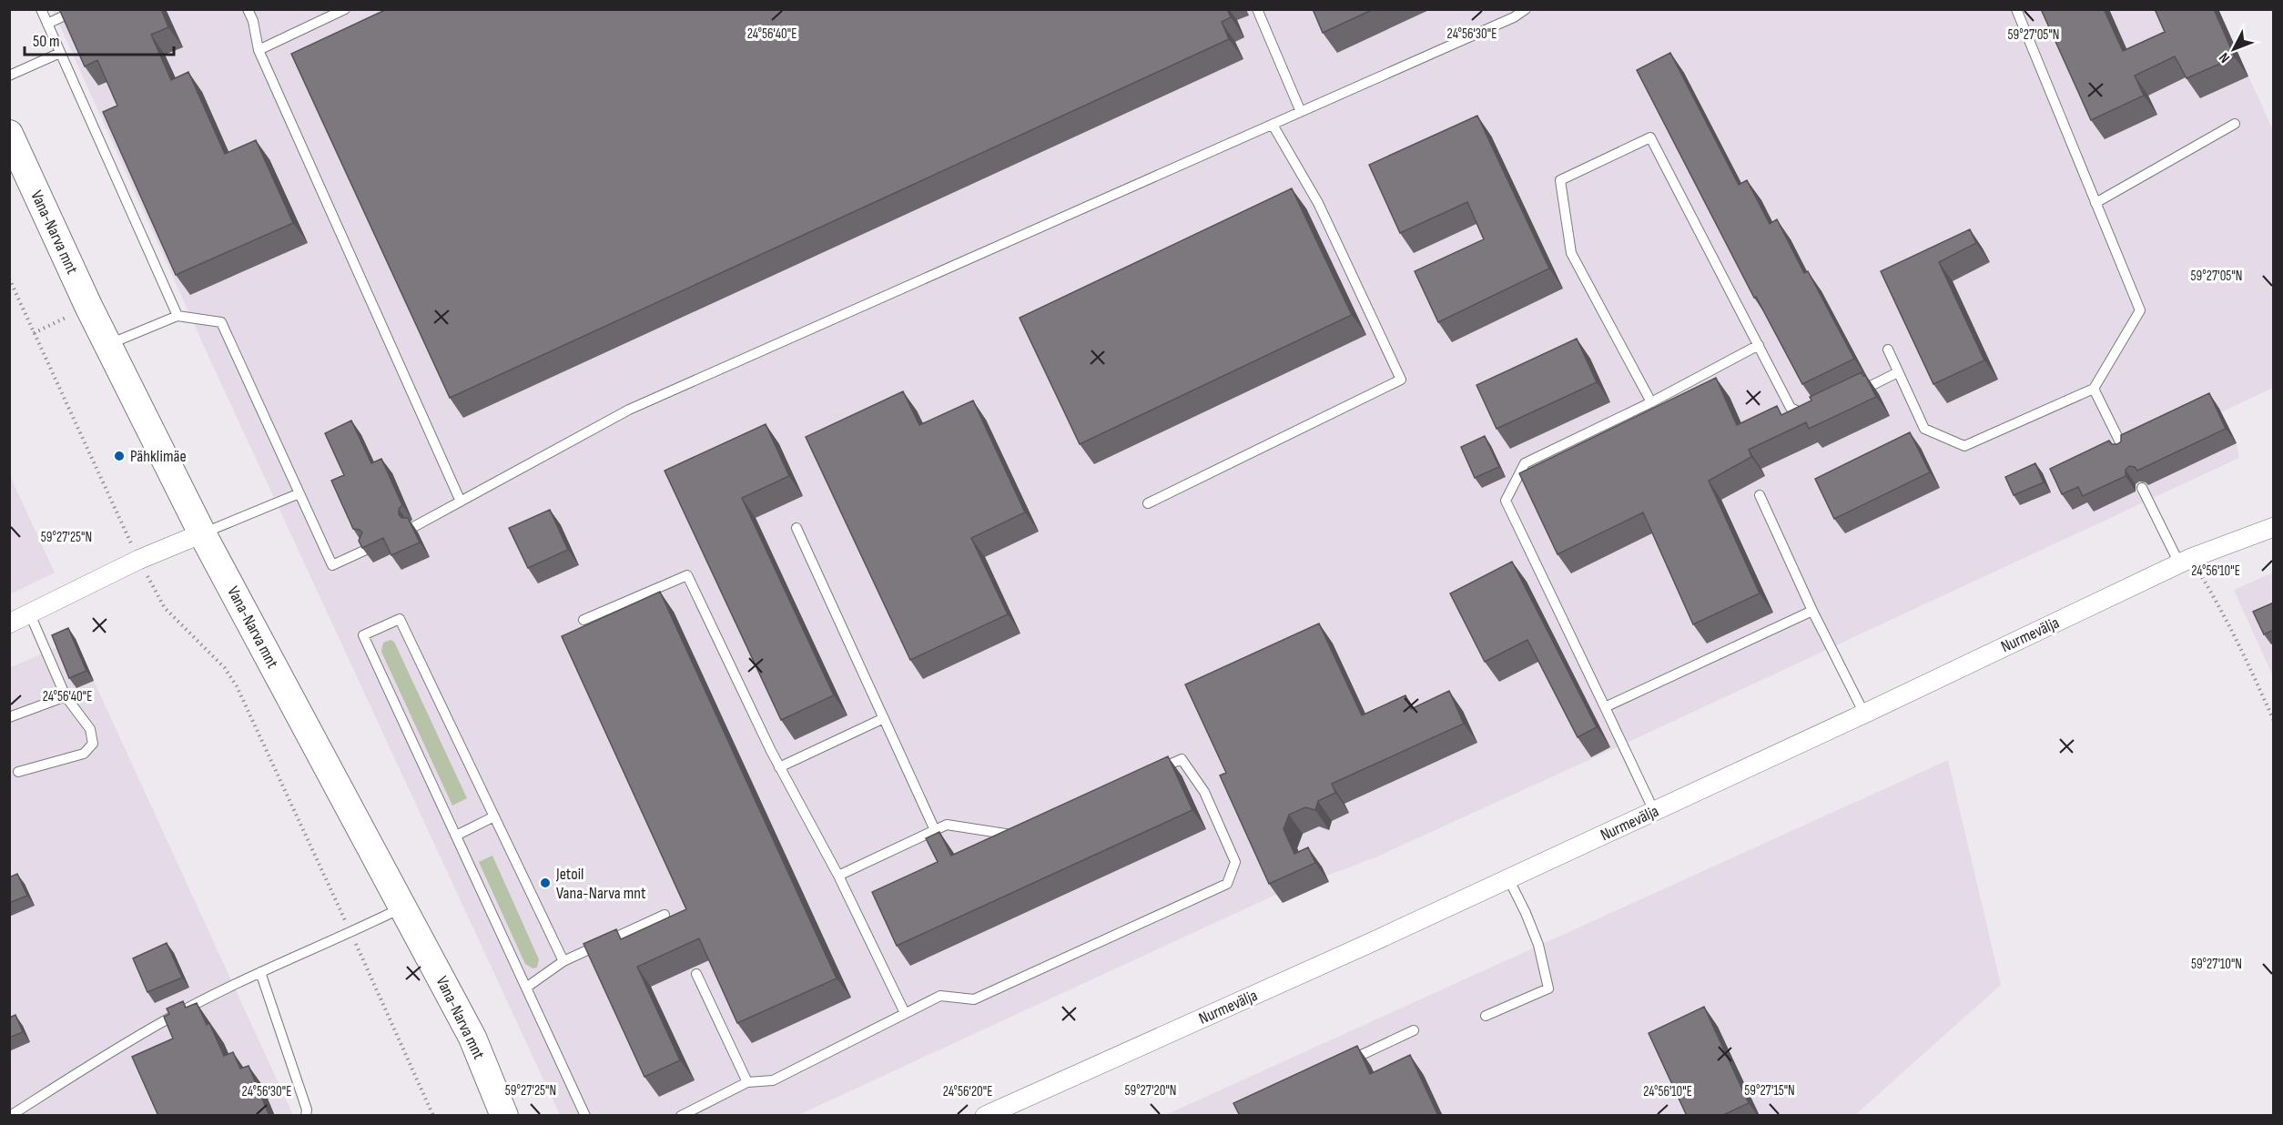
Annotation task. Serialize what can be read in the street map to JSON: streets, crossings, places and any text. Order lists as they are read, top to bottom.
{
  "streets": {
    "main road": ["Vana-Narva mnt"],
    "street": ["Nurmevälja"]
  },
  "places": ["Pähklimäe", "Jetoil Vana-Narva mnt"],
  "scale_bar": "50 m",
  "north": "bottom left",
  "coordinates": [
    "24°56'40\"E",
    "24°56'30\"E",
    "59°27'05\"N",
    "59°27'25\"N",
    "24°56'10\"E",
    "59°27'10\"N",
    "59°27'20\"N",
    "59°27'15\"N",
    "24°56'20\"E"
  ]
}
